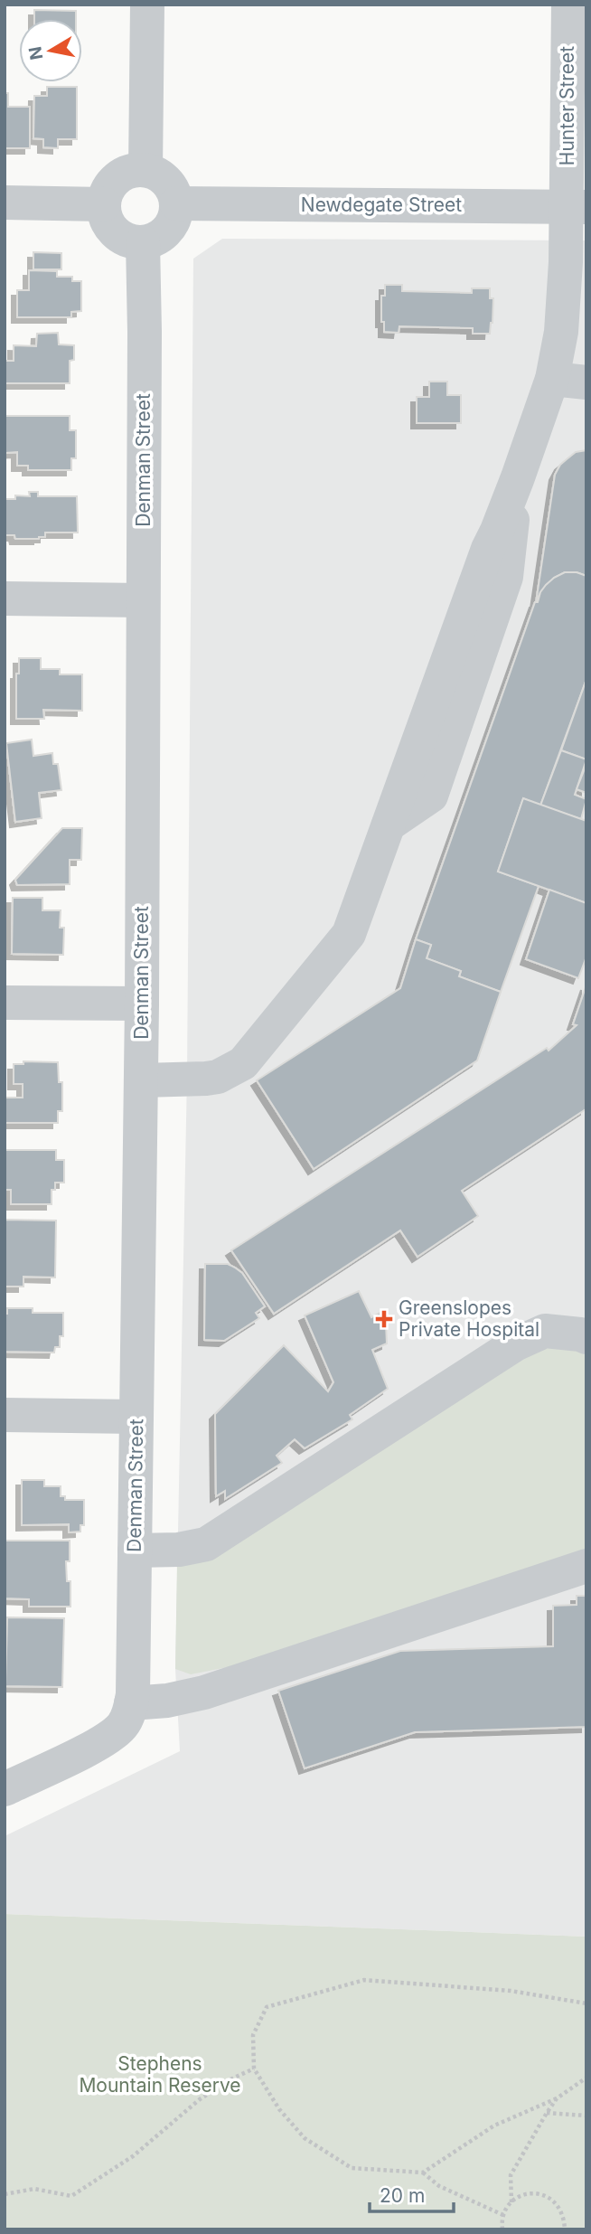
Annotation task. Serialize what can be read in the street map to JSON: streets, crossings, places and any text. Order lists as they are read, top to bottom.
{
  "streets": {
    "street": ["Hunter Street", "Newdegate Street", "Denman Street"]
  },
  "crossings": [
    ["Hunter Street", "Newdegate Street"],
    ["Hunter Street", "Denman Street"],
    ["Newdegate Street", "Denman Street"]
  ],
  "parks": ["Stephens Mountain Reserve"],
  "places": {
    "health": ["Greenslopes Private Hospital"]
  },
  "scale_bar": "20 m",
  "north": "left"
}
